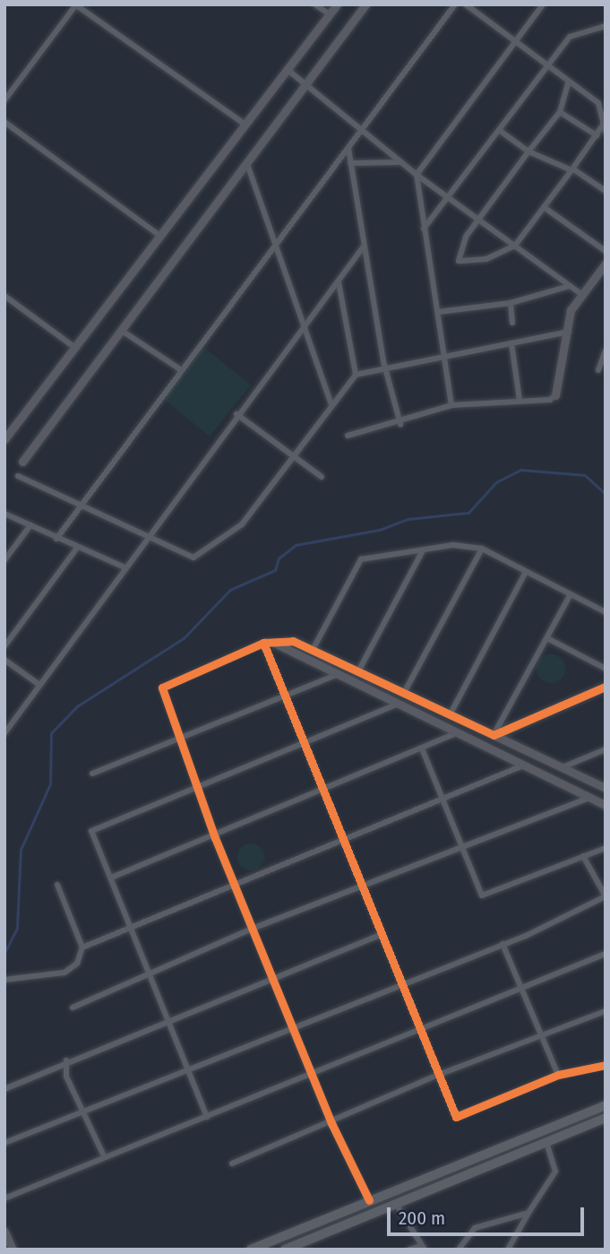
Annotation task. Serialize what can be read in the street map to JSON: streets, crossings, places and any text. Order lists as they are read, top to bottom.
{
  "scale_bar": "200 m"
}
